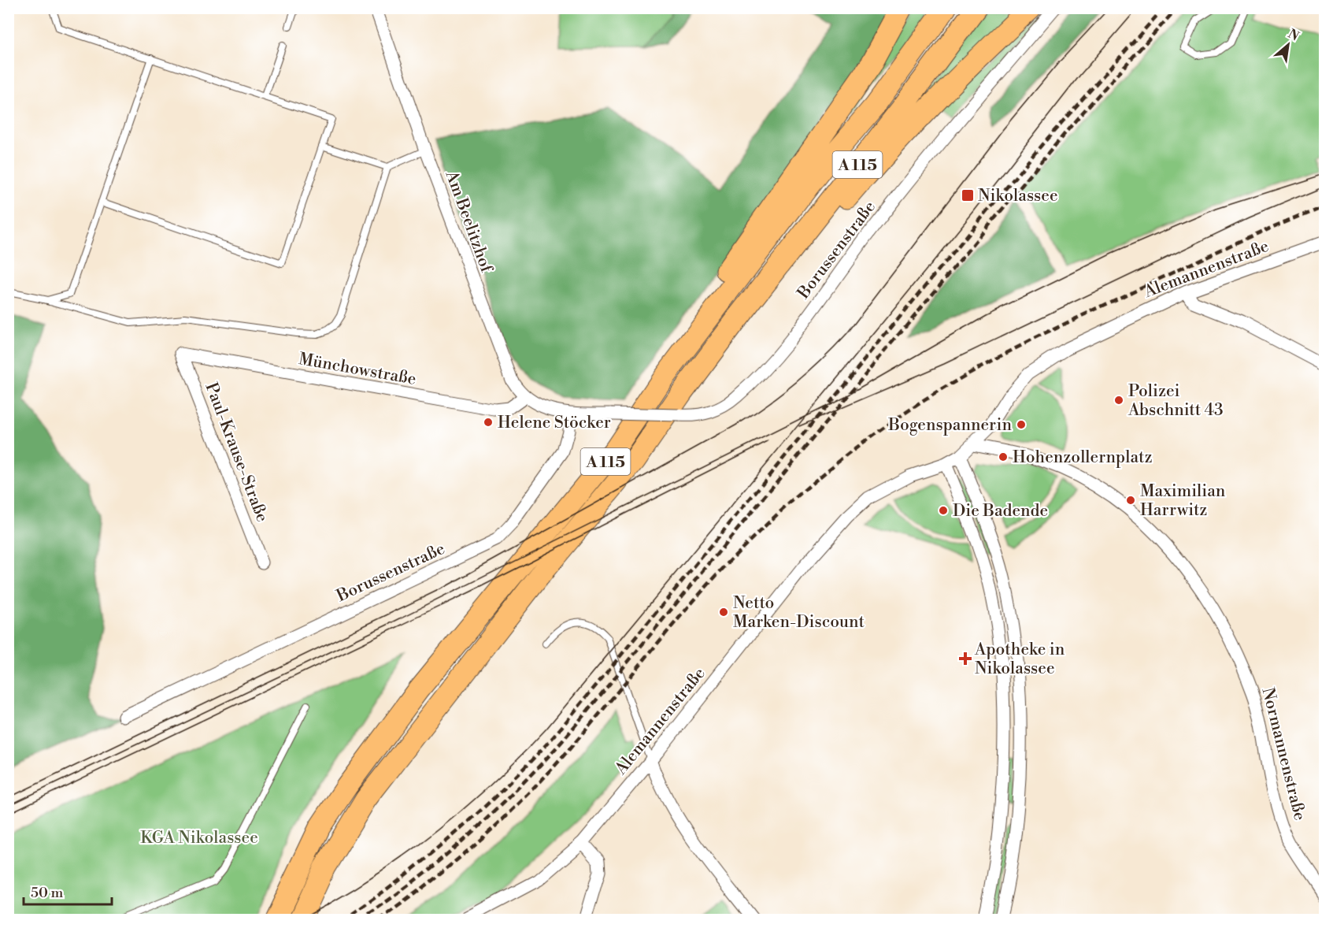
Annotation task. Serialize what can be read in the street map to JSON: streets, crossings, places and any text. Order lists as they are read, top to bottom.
{
  "streets": {
    "highway": ["A 115"],
    "street": [
      "Am Beelitzhof",
      "Borussenstraße",
      "Alemannenstraße",
      "Münchowstraße",
      "Paul-Krause-Straße",
      "Normannenstraße"
    ]
  },
  "crossings": [
    ["Am Beelitzhof", "Borussenstraße"],
    ["Am Beelitzhof", "Münchowstraße"],
    ["Alemannenstraße", "Normannenstraße"],
    ["Münchowstraße", "Paul-Krause-Straße"]
  ],
  "parks": ["KGA Nikolassee"],
  "places": {
    "transit": ["Nikolassee"],
    "other": [
      "Polizei Abschnitt 43",
      "Helene Stöcker",
      "Bogenspannerin",
      "Hohenzollernplatz",
      "Maximilian Harrwitz",
      "Die Badende",
      "Netto Marken-Discount"
    ],
    "health": ["Apotheke in Nikolassee"]
  },
  "scale_bar": "50 m",
  "north": "top right"
}
